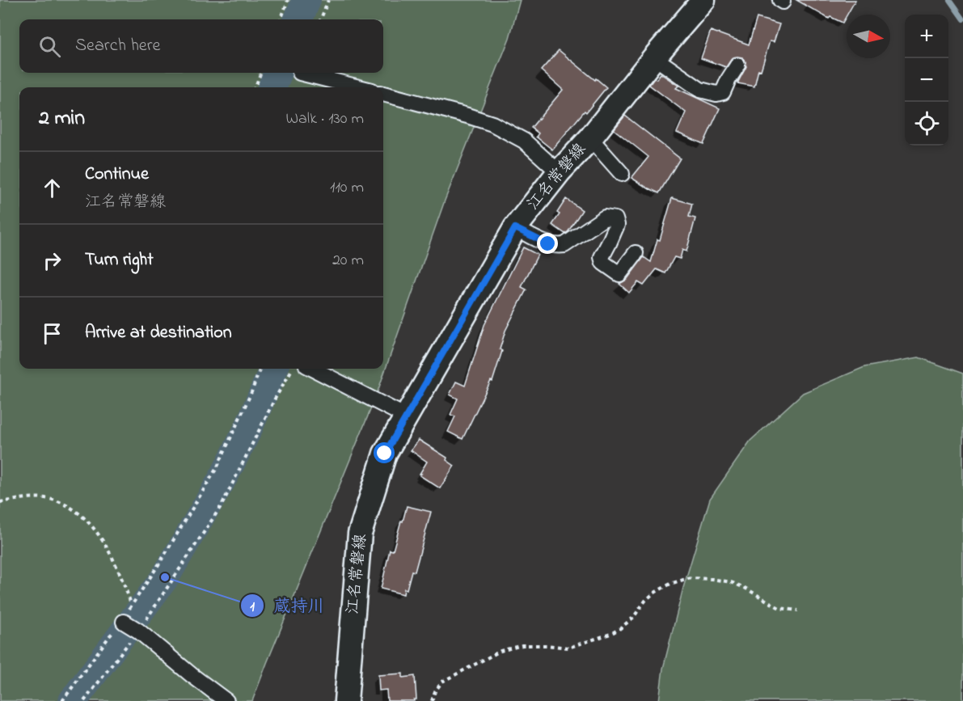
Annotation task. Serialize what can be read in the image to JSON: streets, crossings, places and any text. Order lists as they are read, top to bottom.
{
  "streets": {
    "main road": ["江名常磐線"]
  },
  "places": ["蔵持川"],
  "north": "right",
  "page": {
    "map_buttons": ["+", "−"],
    "search": "Search here",
    "heading": ["2 min", "Walk · 130 m"],
    "list": [
      ["Continue", "江名常磐線", "110 m"],
      ["Turn right", "20 m"],
      "Arrive at destination"
    ]
  }
}
